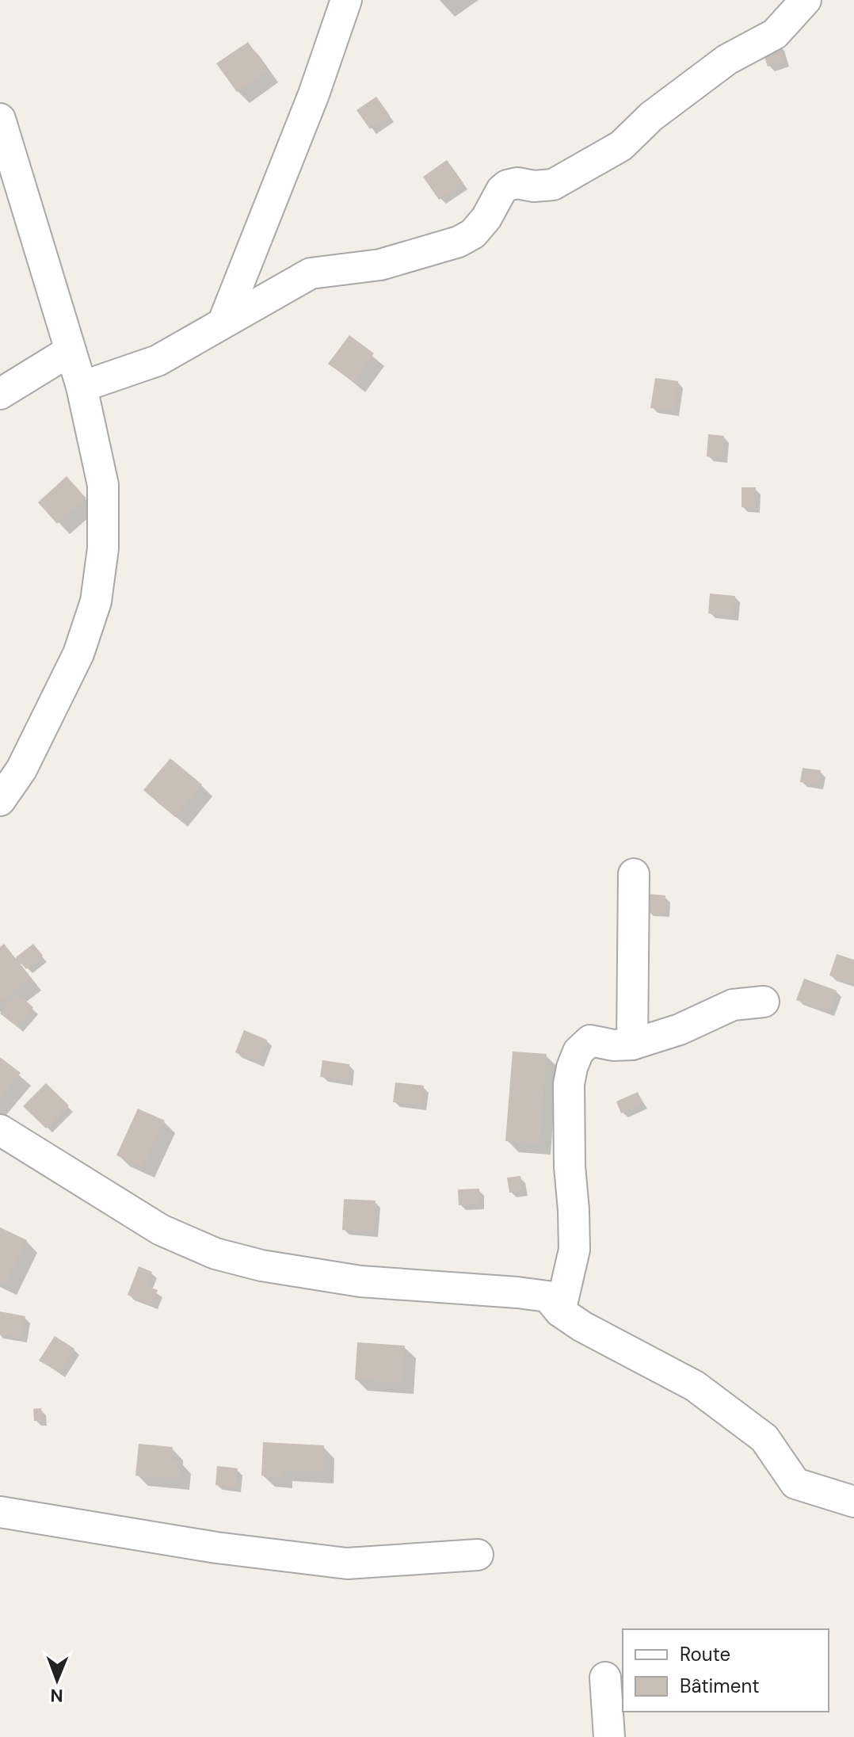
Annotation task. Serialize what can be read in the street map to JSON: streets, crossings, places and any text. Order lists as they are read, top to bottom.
{
  "legend": ["Route", "Bâtiment"],
  "north": "bottom"
}
